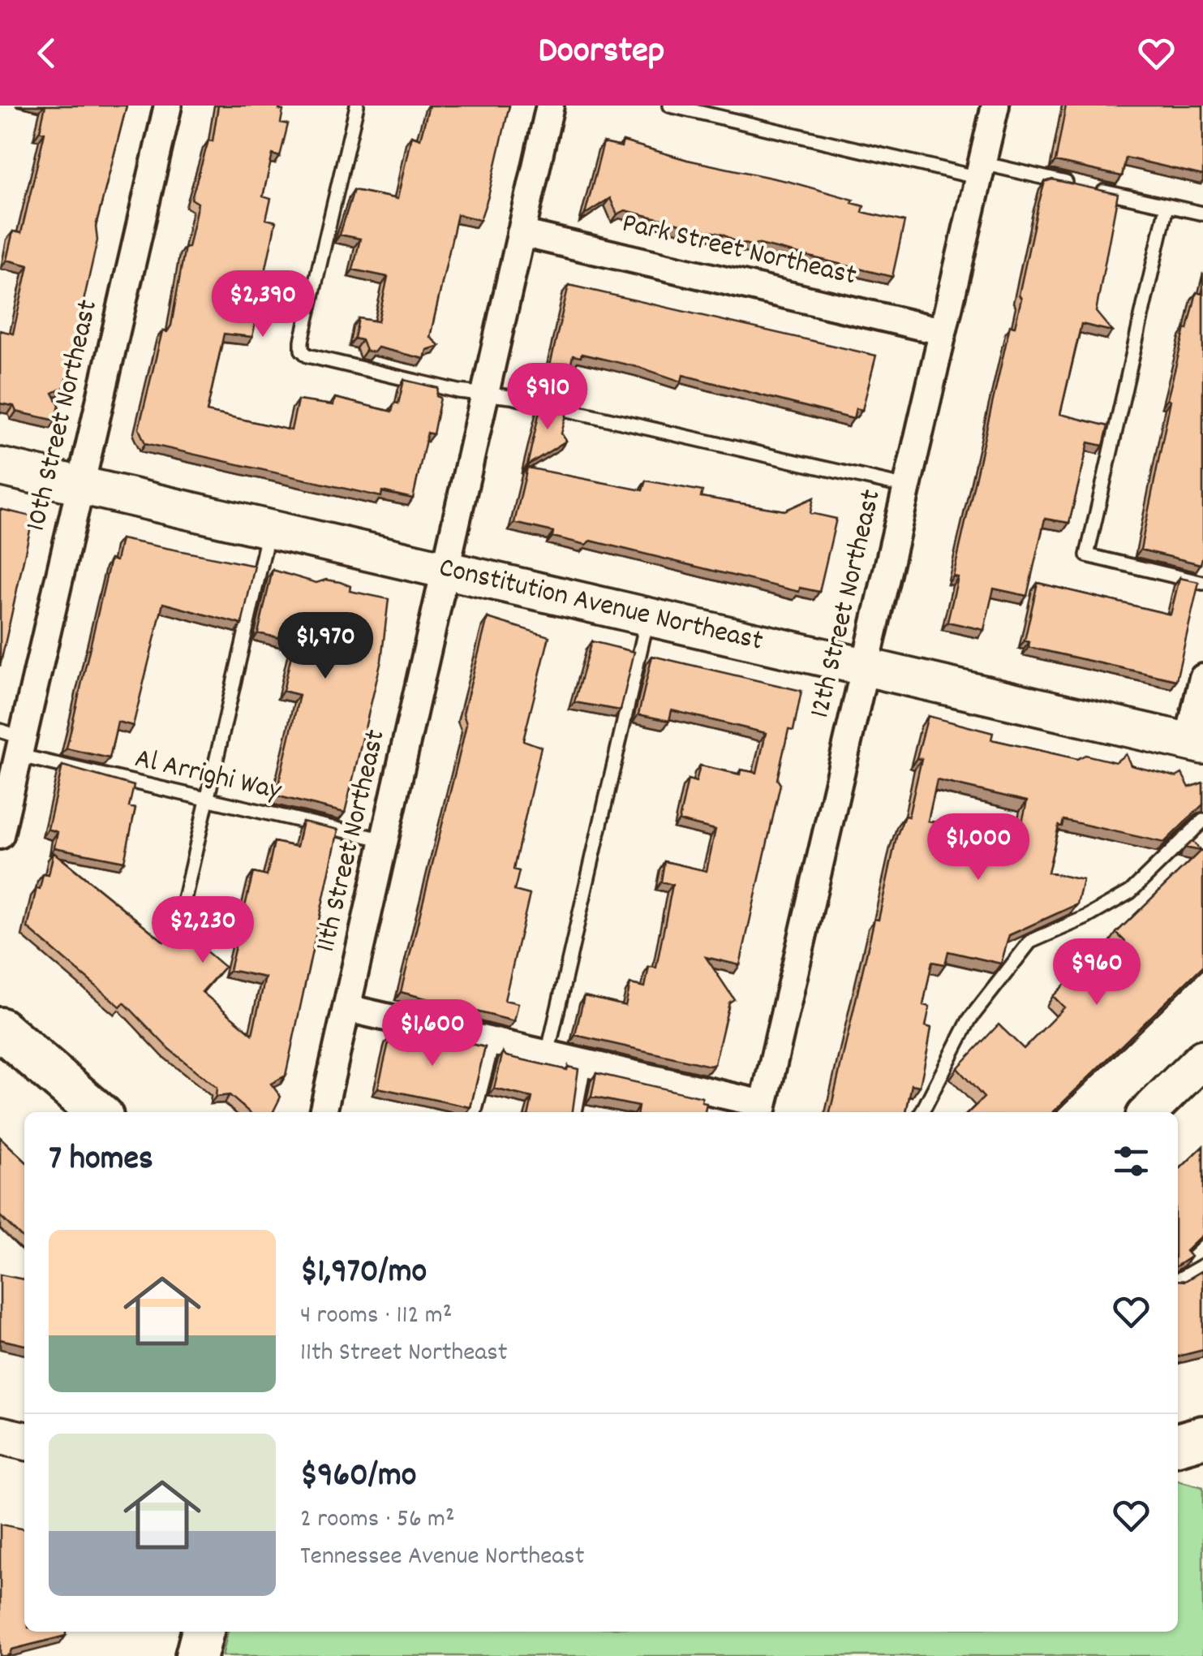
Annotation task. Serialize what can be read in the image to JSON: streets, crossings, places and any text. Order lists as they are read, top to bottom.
{
  "streets": {
    "main road": ["Constitution Avenue Northeast"],
    "street": [
      "Park Street Northeast",
      "10th Street Northeast",
      "12th Street Northeast",
      "11th Street Northeast"
    ],
    "lane": ["Al Arrighi Way"]
  },
  "crossings": [
    ["Park Street Northeast", "12th Street Northeast"],
    ["Park Street Northeast", "11th Street Northeast"],
    ["10th Street Northeast", "Constitution Avenue Northeast"],
    ["10th Street Northeast", "Al Arrighi Way"],
    ["12th Street Northeast", "Constitution Avenue Northeast"],
    ["Constitution Avenue Northeast", "11th Street Northeast"],
    ["Al Arrighi Way", "11th Street Northeast"]
  ],
  "page": {
    "header": "Doorstep",
    "price": [
      "$2,390",
      "$910",
      "$1,970",
      "$1,000",
      "$2,230",
      "$960",
      "$1,600"
    ],
    "heading": "7 homes",
    "list": [
      {
        "name": "$1,970/mo",
        "note": "4 rooms · 112 m² · 11th Street Northeast"
      },
      {
        "name": "$960/mo",
        "note": "2 rooms · 56 m² · Tennessee Avenue Northeast"
      }
    ]
  }
}
